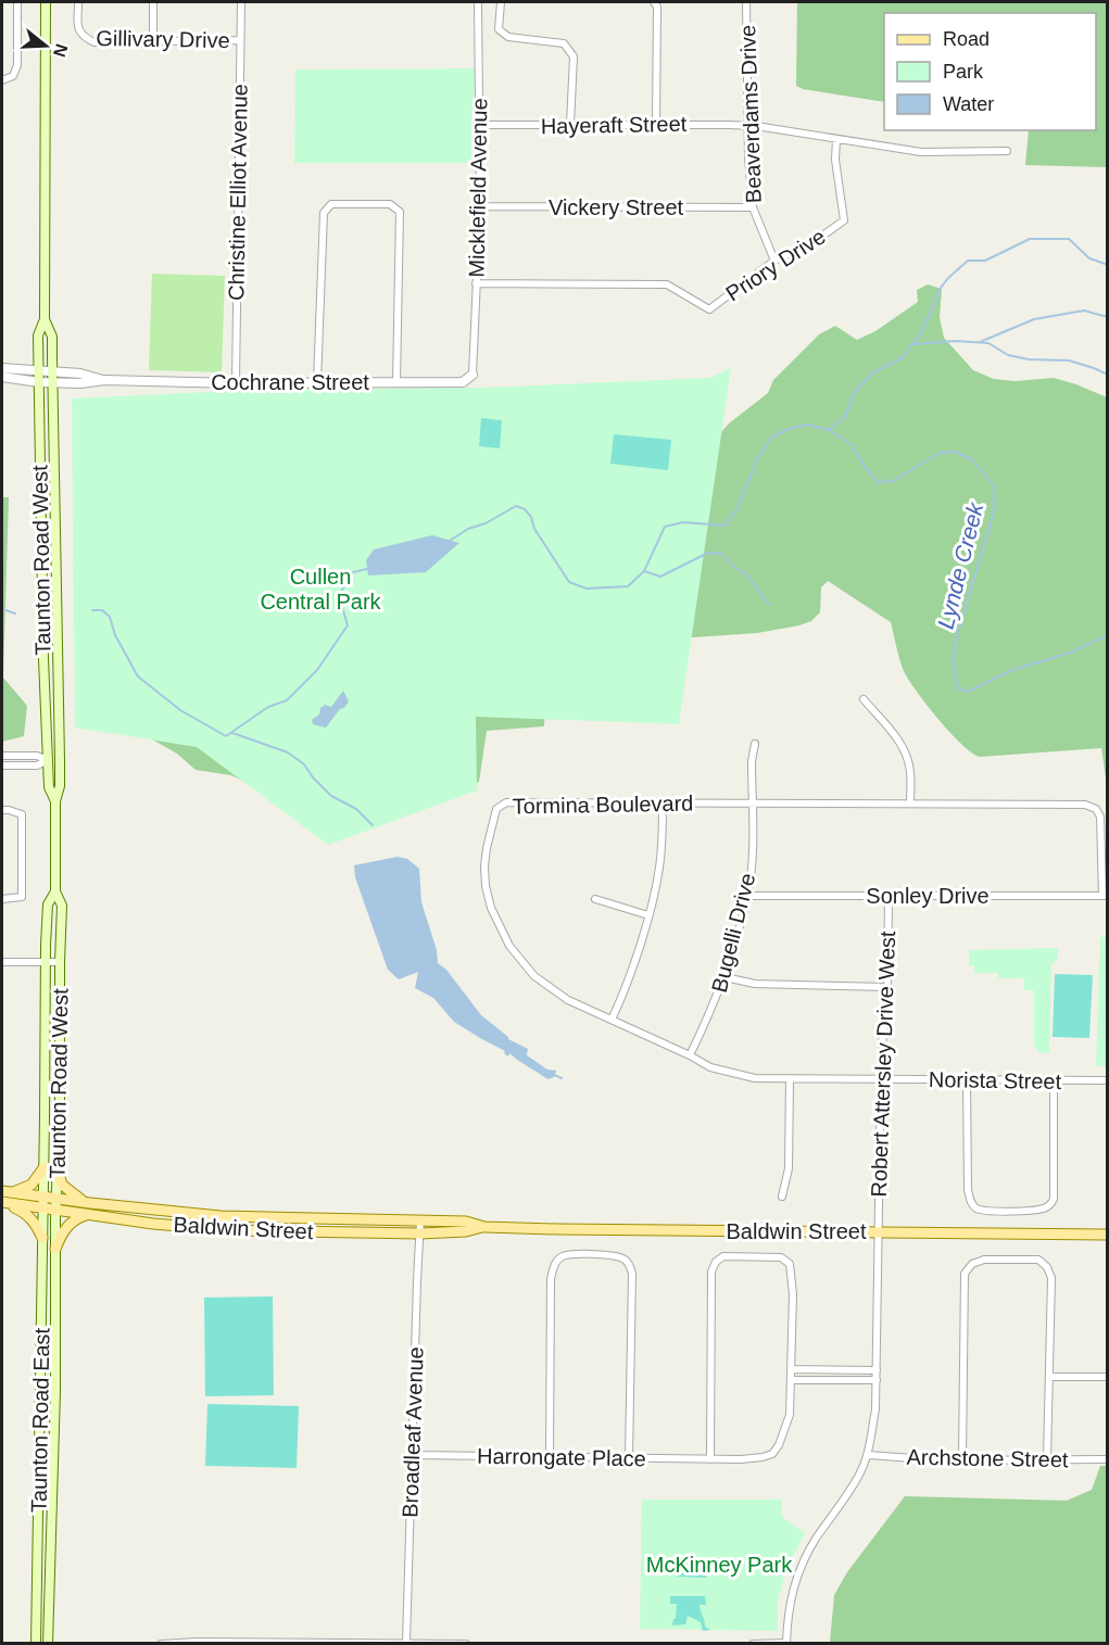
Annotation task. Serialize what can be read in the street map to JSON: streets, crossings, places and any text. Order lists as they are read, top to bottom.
{
  "streets": {
    "main road": ["Taunton Road West", "Baldwin Street", "Taunton Road East"],
    "street": [
      "Gillivary Drive",
      "Beaverdams Drive",
      "Hayeraft Street",
      "Micklefield Avenue",
      "Christine Elliot Avenue",
      "Vickery Street",
      "Priory Drive",
      "Cochrane Street",
      "Tormina Boulevard",
      "Sonley Drive",
      "Bugelli Drive",
      "Robert Attersley Drive West",
      "Norista Street",
      "Broadleaf Avenue",
      "Harrongate Place",
      "Archstone Street"
    ]
  },
  "crossings": [
    ["Gillivary Drive", "Christine Elliot Avenue"],
    ["Beaverdams Drive", "Hayeraft Street"],
    ["Beaverdams Drive", "Vickery Street"],
    ["Beaverdams Drive", "Priory Drive"],
    ["Hayeraft Street", "Micklefield Avenue"],
    ["Hayeraft Street", "Priory Drive"],
    ["Micklefield Avenue", "Vickery Street"],
    ["Micklefield Avenue", "Priory Drive"],
    ["Micklefield Avenue", "Cochrane Street"],
    ["Christine Elliot Avenue", "Cochrane Street"],
    ["Cochrane Street", "Taunton Road West"],
    ["Taunton Road West", "Baldwin Street"],
    ["Taunton Road West", "Taunton Road East"],
    ["Tormina Boulevard", "Sonley Drive"],
    ["Tormina Boulevard", "Bugelli Drive"],
    ["Tormina Boulevard", "Robert Attersley Drive West"],
    ["Tormina Boulevard", "Norista Street"],
    ["Sonley Drive", "Bugelli Drive"],
    ["Sonley Drive", "Robert Attersley Drive West"],
    ["Robert Attersley Drive West", "Norista Street"],
    ["Robert Attersley Drive West", "Baldwin Street"],
    ["Robert Attersley Drive West", "Archstone Street"],
    ["Baldwin Street", "Taunton Road East"],
    ["Baldwin Street", "Broadleaf Avenue"],
    ["Broadleaf Avenue", "Harrongate Place"]
  ],
  "water": ["Lynde Creek"],
  "parks": ["Cullen Central Park", "McKinney Park"],
  "legend": ["Road", "Park", "Water"],
  "north": "right"
}
